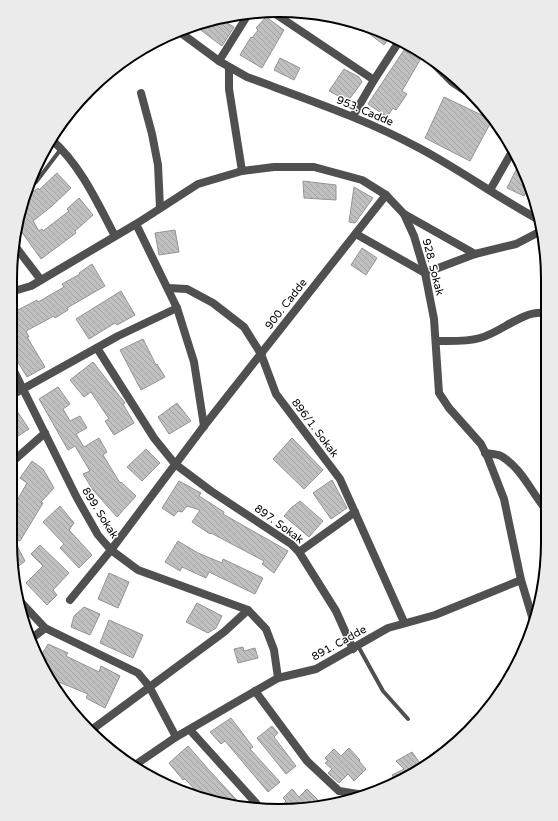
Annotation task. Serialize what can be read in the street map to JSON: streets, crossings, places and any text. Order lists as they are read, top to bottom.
{
  "streets": {
    "street": [
      "953. Cadde",
      "928. Sokak",
      "900. Cadde",
      "896/1. Sokak",
      "899. Sokak",
      "897. Sokak",
      "891. Cadde"
    ]
  },
  "crossings": [
    ["928. Sokak", "900. Cadde"],
    ["928. Sokak", "891. Cadde"],
    ["900. Cadde", "896/1. Sokak"],
    ["900. Cadde", "899. Sokak"],
    ["900. Cadde", "897. Sokak"],
    ["896/1. Sokak", "891. Cadde"],
    ["899. Sokak", "891. Cadde"],
    ["897. Sokak", "891. Cadde"]
  ]
}
